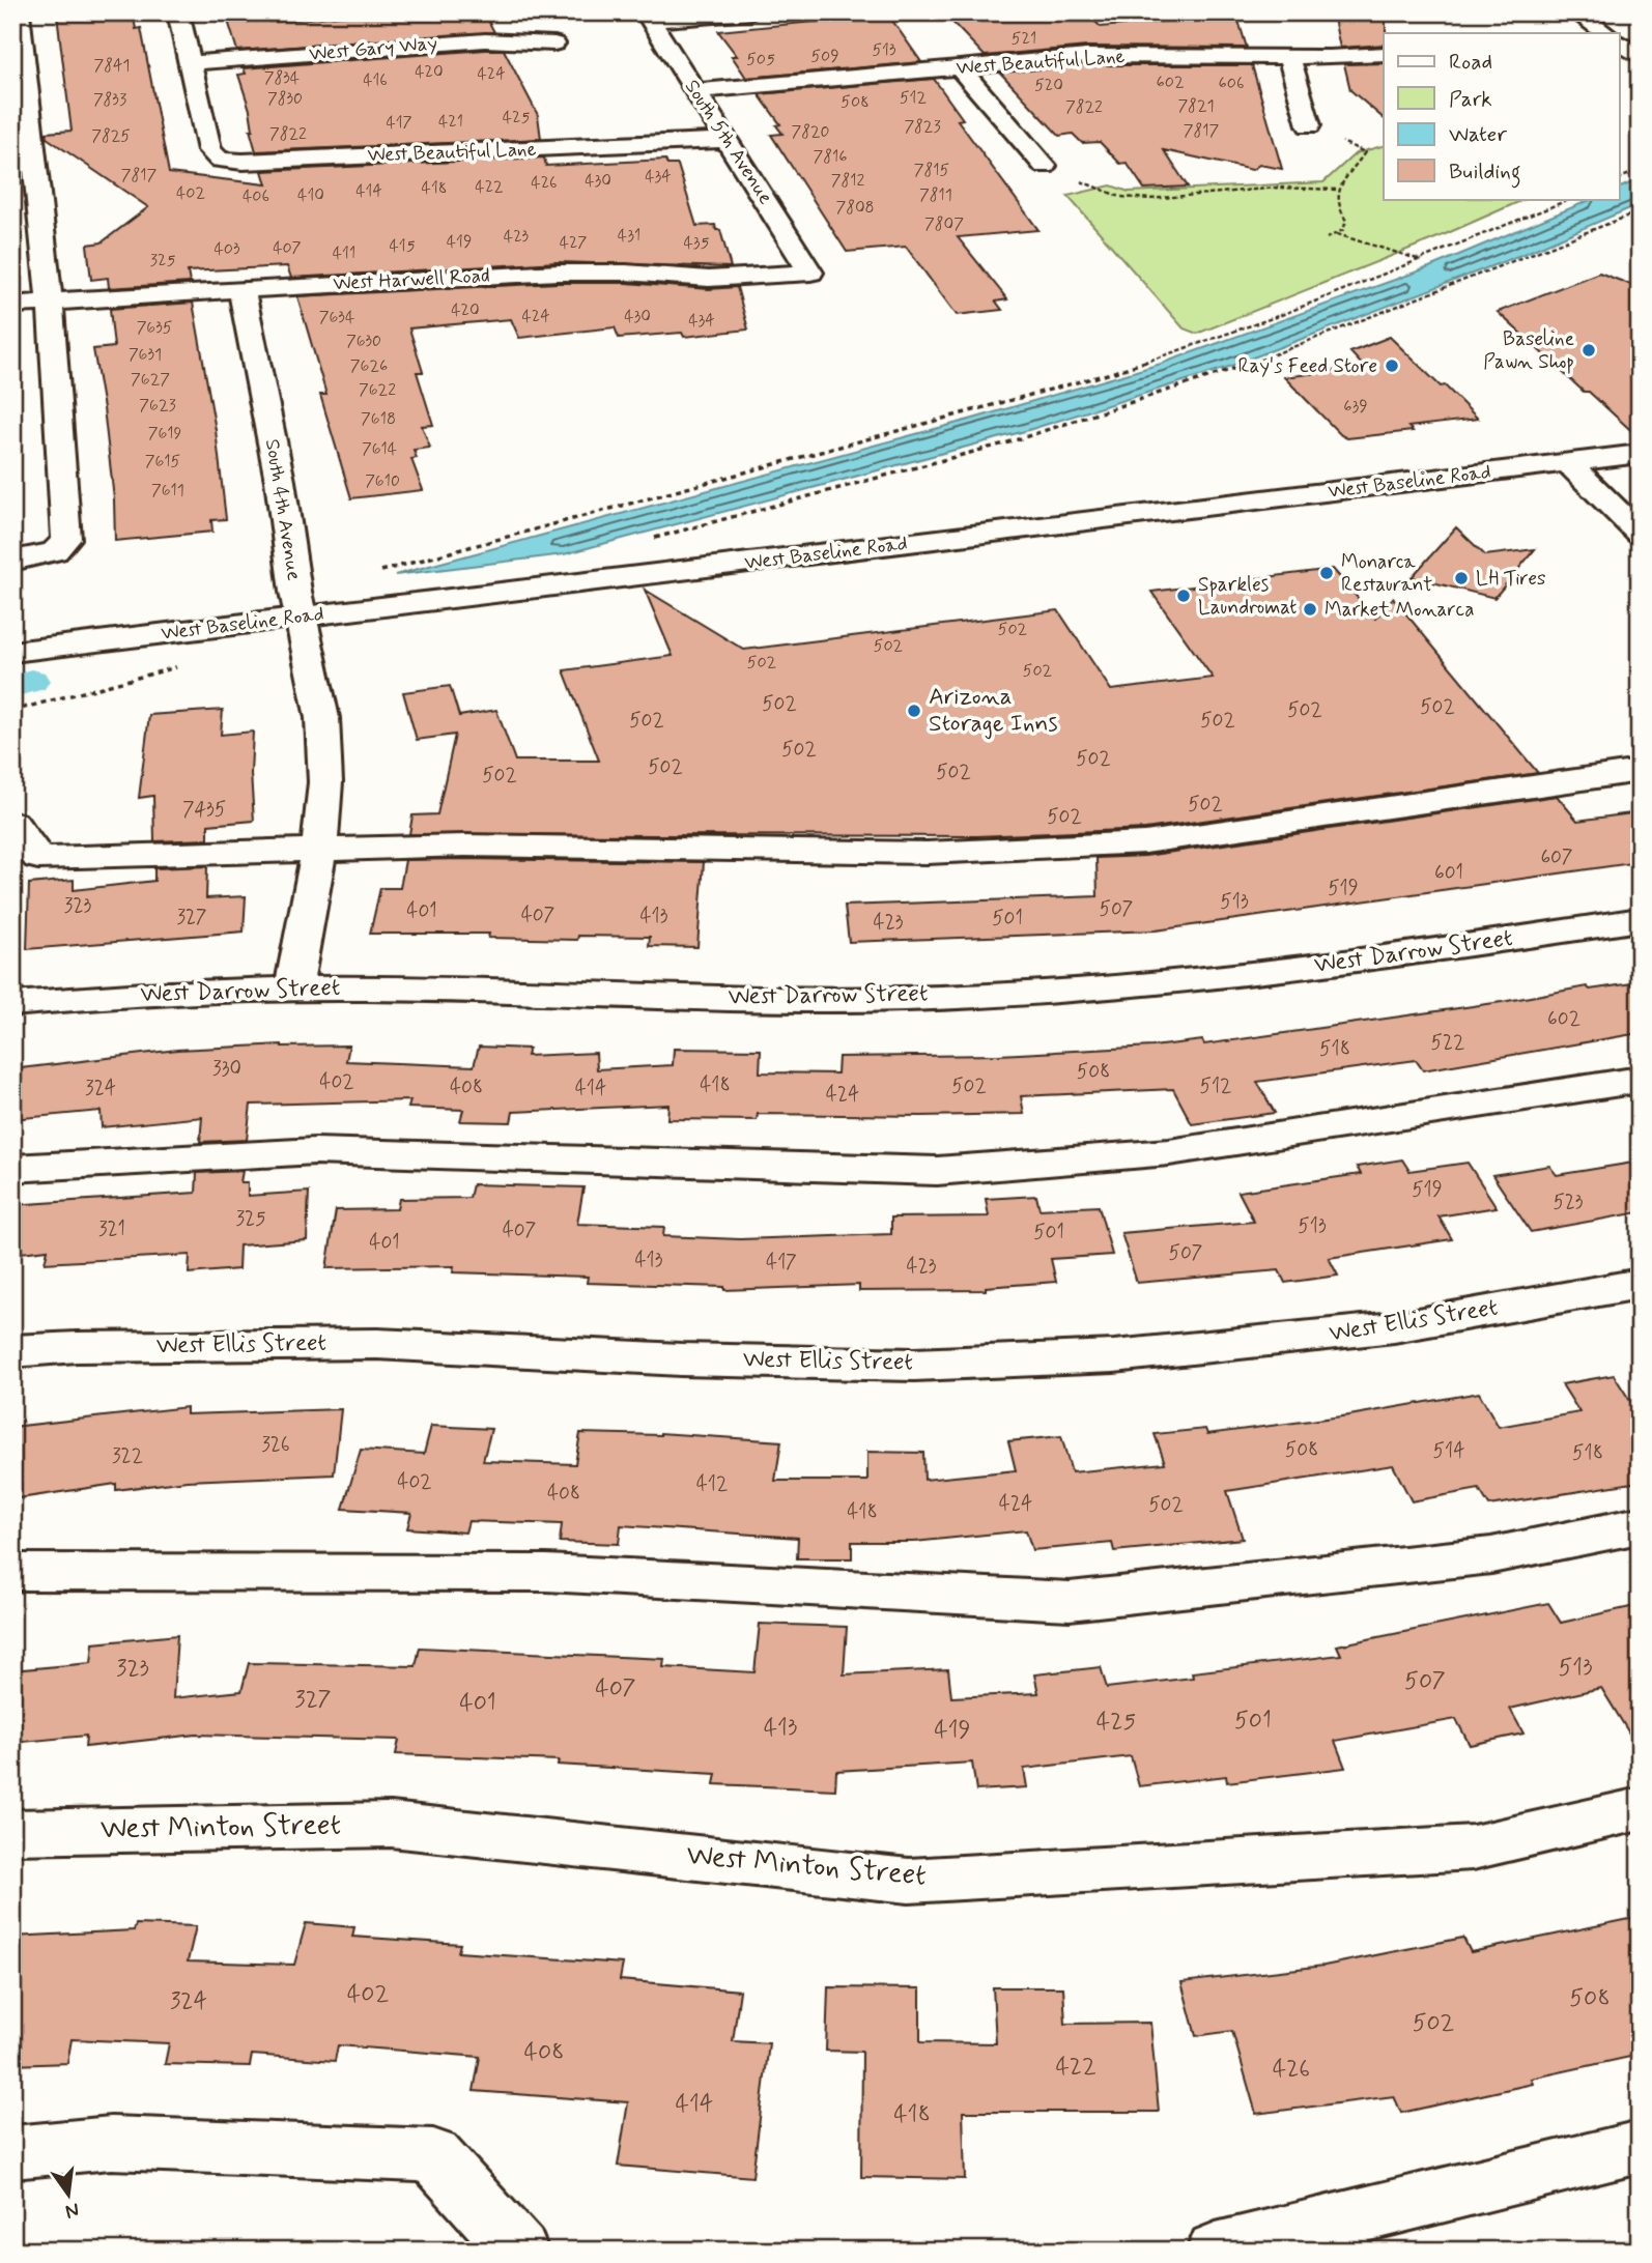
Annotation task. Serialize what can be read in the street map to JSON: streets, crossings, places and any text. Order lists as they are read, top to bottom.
{
  "streets": {
    "street": [
      "West Gary Way",
      "West Beautiful Lane",
      "South 5th Avenue",
      "West Harwell Road",
      "West Baseline Road",
      "South 4th Avenue",
      "West Darrow Street",
      "West Ellis Street",
      "West Minton Street"
    ]
  },
  "crossings": [
    ["West Gary Way", "West Beautiful Lane"],
    ["West Beautiful Lane", "South 5th Avenue"],
    ["South 5th Avenue", "West Harwell Road"],
    ["West Harwell Road", "South 4th Avenue"],
    ["West Baseline Road", "South 4th Avenue"],
    ["South 4th Avenue", "West Darrow Street"]
  ],
  "places": [
    "Baseline Pawn Shop",
    "Ray's Feed Store",
    "Monarca Restaurant",
    "LH Tires",
    "Sparkles Laundromat",
    "Market Monarca",
    "Arizona Storage Inns"
  ],
  "house_numbers": [
    "521",
    "513",
    "509",
    "505",
    "7841",
    "420",
    "424",
    "7834",
    "416",
    "602",
    "606",
    "520",
    "512",
    "7830",
    "7833",
    "508",
    "7821",
    "7822",
    "425",
    "421",
    "417",
    "7823",
    "7817",
    "7820",
    "7822",
    "7825",
    "7816",
    "7815",
    "7817",
    "434",
    "430",
    "7812",
    "426",
    "422",
    "418",
    "414",
    "402",
    "410",
    "7811",
    "406",
    "7808",
    "7807",
    "431",
    "423",
    "419",
    "427",
    "435",
    "415",
    "407",
    "403",
    "411",
    "325",
    "420",
    "424",
    "430",
    "7634",
    "434",
    "7635",
    "7630",
    "7631",
    "7626",
    "7627",
    "7622",
    "7623",
    "639",
    "7618",
    "7619",
    "7614",
    "7615",
    "7610",
    "7611",
    "502",
    "502",
    "502",
    "502",
    "502",
    "502",
    "502",
    "502",
    "502",
    "502",
    "502",
    "502",
    "502",
    "502",
    "502",
    "7435",
    "502",
    "607",
    "601",
    "519",
    "513",
    "323",
    "507",
    "401",
    "407",
    "413",
    "327",
    "501",
    "423",
    "602",
    "522",
    "518",
    "330",
    "508",
    "402",
    "418",
    "502",
    "512",
    "408",
    "324",
    "414",
    "424",
    "519",
    "523",
    "325",
    "513",
    "321",
    "407",
    "501",
    "401",
    "507",
    "413",
    "417",
    "423",
    "326",
    "508",
    "514",
    "518",
    "322",
    "402",
    "412",
    "408",
    "424",
    "502",
    "418",
    "513",
    "323",
    "507",
    "407",
    "327",
    "401",
    "501",
    "425",
    "413",
    "419",
    "402",
    "508",
    "324",
    "502",
    "408",
    "422",
    "426",
    "414",
    "418"
  ],
  "legend": [
    "Road",
    "Park",
    "Water",
    "Building"
  ],
  "north": "bottom"
}
